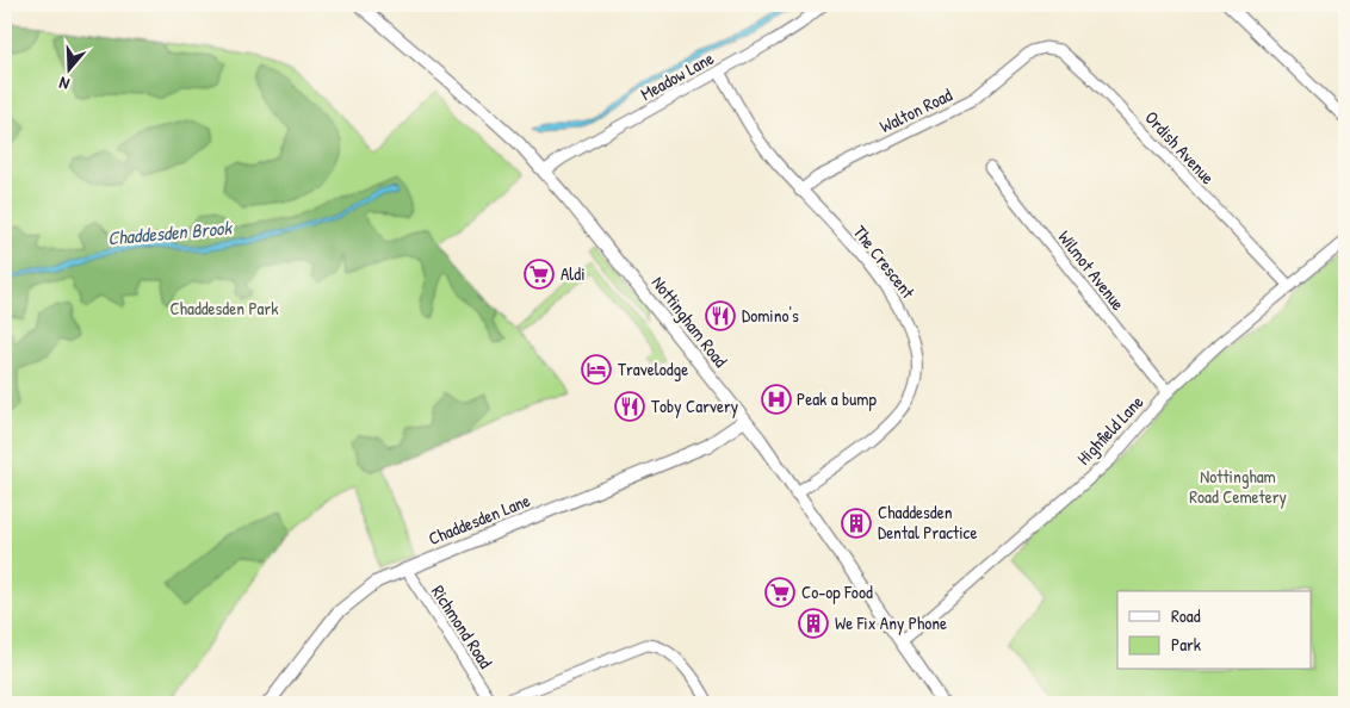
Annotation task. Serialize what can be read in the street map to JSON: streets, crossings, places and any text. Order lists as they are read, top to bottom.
{
  "streets": {
    "street": [
      "Meadow Lane",
      "Walton Road",
      "Ordish Avenue",
      "The Crescent",
      "Wilmot Avenue",
      "Nottingham Road",
      "Highfield Lane",
      "Chaddesden Lane",
      "Richmond Road"
    ]
  },
  "crossings": [
    ["Meadow Lane", "The Crescent"],
    ["Meadow Lane", "Nottingham Road"],
    ["Walton Road", "Ordish Avenue"],
    ["Walton Road", "The Crescent"],
    ["Ordish Avenue", "Highfield Lane"],
    ["The Crescent", "Nottingham Road"],
    ["Wilmot Avenue", "Highfield Lane"],
    ["Nottingham Road", "Highfield Lane"],
    ["Nottingham Road", "Chaddesden Lane"],
    ["Chaddesden Lane", "Richmond Road"]
  ],
  "water": ["Chaddesden Brook"],
  "parks": ["Chaddesden Park", "Nottingham Road Cemetery"],
  "places": {
    "supermarket": ["Aldi", "Co-op Food"],
    "restaurant": ["Domino's", "Toby Carvery"],
    "hotel": ["Travelodge"],
    "hospital": ["Peak a bump"],
    "building": ["Chaddesden Dental Practice", "We Fix Any Phone"]
  },
  "legend": ["Road", "Park"],
  "north": "bottom"
}
